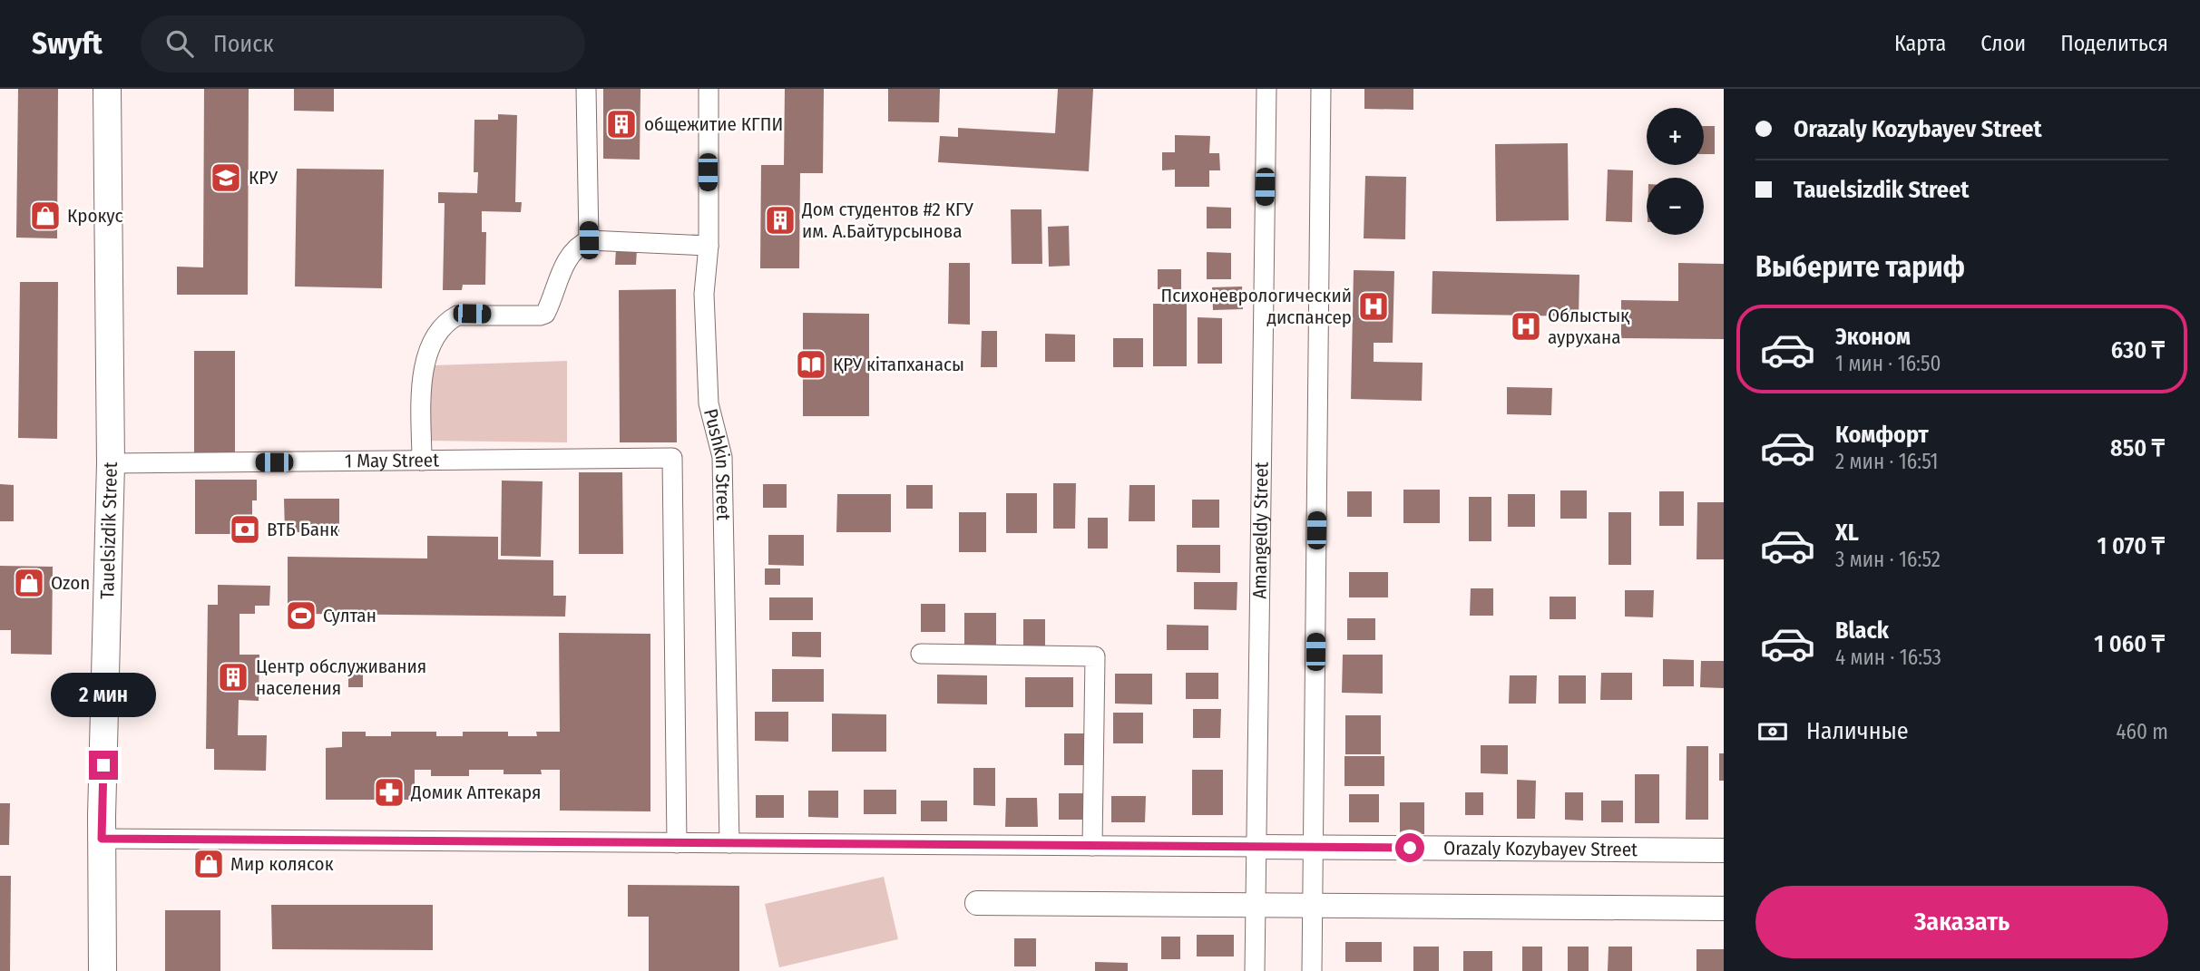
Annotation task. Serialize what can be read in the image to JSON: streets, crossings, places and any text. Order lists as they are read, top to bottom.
{
  "streets": {
    "main road": ["Tauelsіzdіk Street"],
    "street": [
      "1 May Street",
      "Pushkin Street",
      "Amangeldy Street",
      "Orazaly Kozybayev Street"
    ]
  },
  "crossings": [
    ["1 May Street", "Tauelsіzdіk Street"],
    ["1 May Street", "Orazaly Kozybayev Street"],
    ["Pushkin Street", "Orazaly Kozybayev Street"],
    ["Tauelsіzdіk Street", "Orazaly Kozybayev Street"],
    ["Amangeldy Street", "Orazaly Kozybayev Street"]
  ],
  "places": {
    "building": ["общежитие КГПИ", "Дом студентов #2 КГУ им. А.Байтурсынова", "Центр обслуживания населения"],
    "school or university": ["КРУ"],
    "shop": ["Крокус", "Ozon", "Мир колясок"],
    "hospital": ["Психоневрологический диспансер", "Облыстық аурухана"],
    "library": ["ҚРУ кітапханасы"],
    "bank": ["ВТБ Банк"],
    "sports": ["Султан"],
    "pharmacy": ["Домик Аптекаря"]
  },
  "page": {
    "header": "Swyft",
    "search": "Поиск",
    "nav": ["Карта", "Слои", "Поделиться"],
    "banner": ["Orazaly Kozybayev Street", "Tauelsіzdіk Street"],
    "map_buttons": ["+", "−"],
    "heading": "Выберите тариф",
    "list": [
      {
        "name": "Эконом",
        "note": "1 мин · 16:50",
        "value": "630 ₸"
      },
      {
        "name": "Комфорт",
        "note": "2 мин · 16:51",
        "value": "850 ₸"
      },
      {
        "name": "XL",
        "note": "3 мин · 16:52",
        "value": "1 070 ₸"
      },
      {
        "name": "Black",
        "note": "4 мин · 16:53",
        "value": "1 060 ₸"
      }
    ],
    "bubble": "2 мин",
    "pay": ["Наличные", "460 m"],
    "buttons": "Заказать"
  }
}
